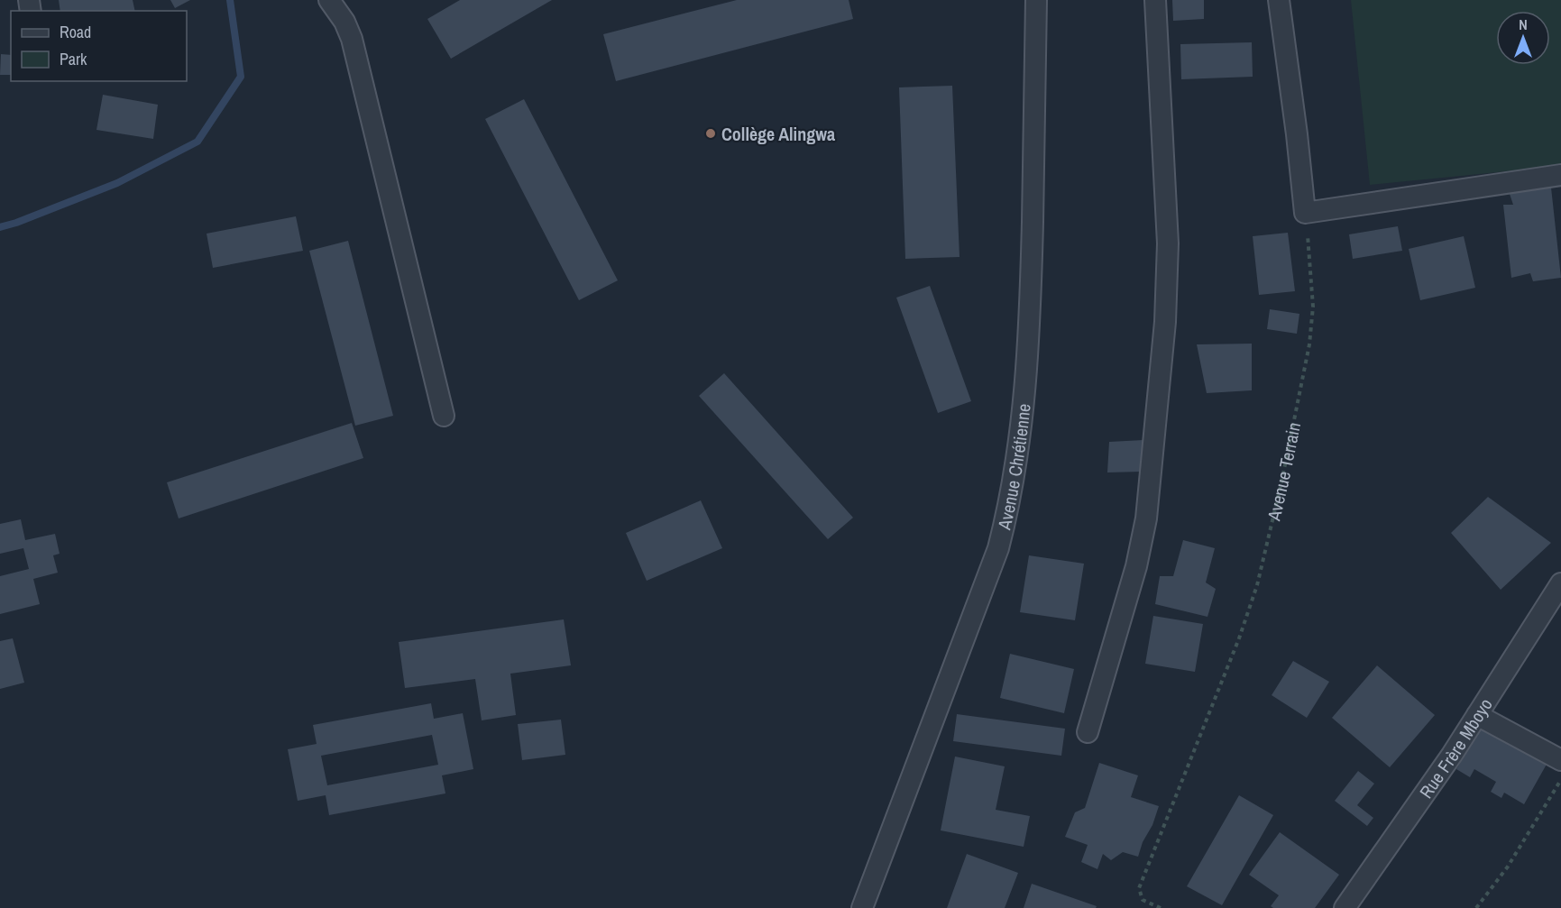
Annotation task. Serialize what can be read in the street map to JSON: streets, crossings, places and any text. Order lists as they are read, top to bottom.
{
  "streets": {
    "street": ["Avenue Chrétienne", "Rue Frère Mboyo"],
    "path": ["Avenue Terrain"]
  },
  "places": ["Collège Alingwa"],
  "legend": ["Road", "Park"],
  "north": "top"
}
